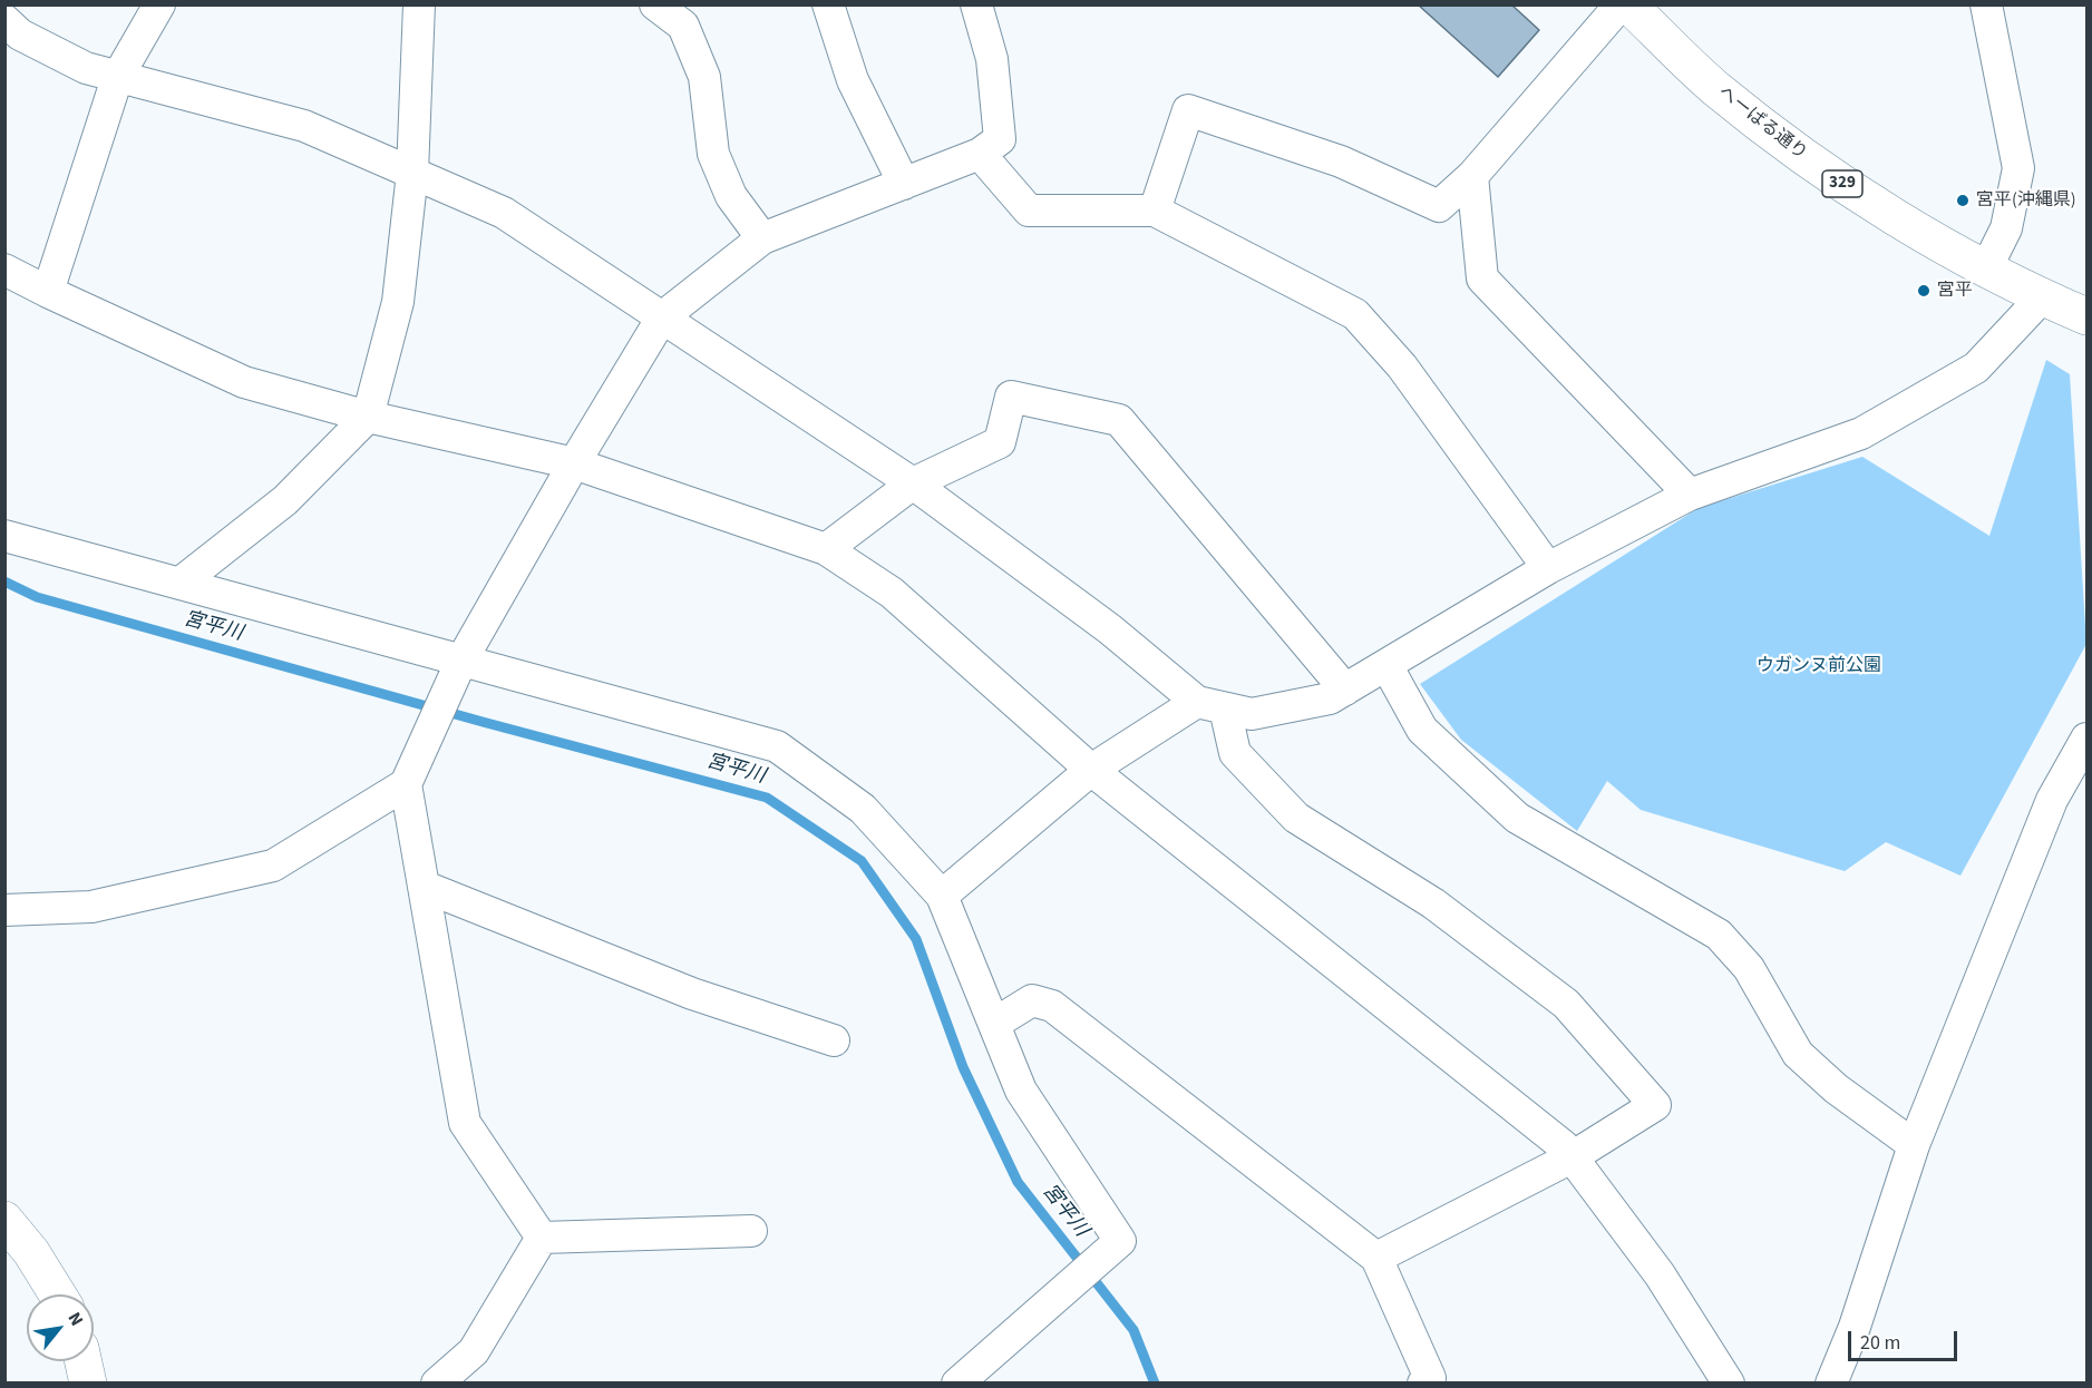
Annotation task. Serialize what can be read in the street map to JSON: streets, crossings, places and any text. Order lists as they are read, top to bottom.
{
  "streets": {
    "main road": ["へーばる通り", "329"]
  },
  "water": ["宮平川"],
  "parks": ["ウガンヌ前公園"],
  "places": ["宮平(沖縄県)", "宮平"],
  "scale_bar": "20 m",
  "north": "top right"
}
